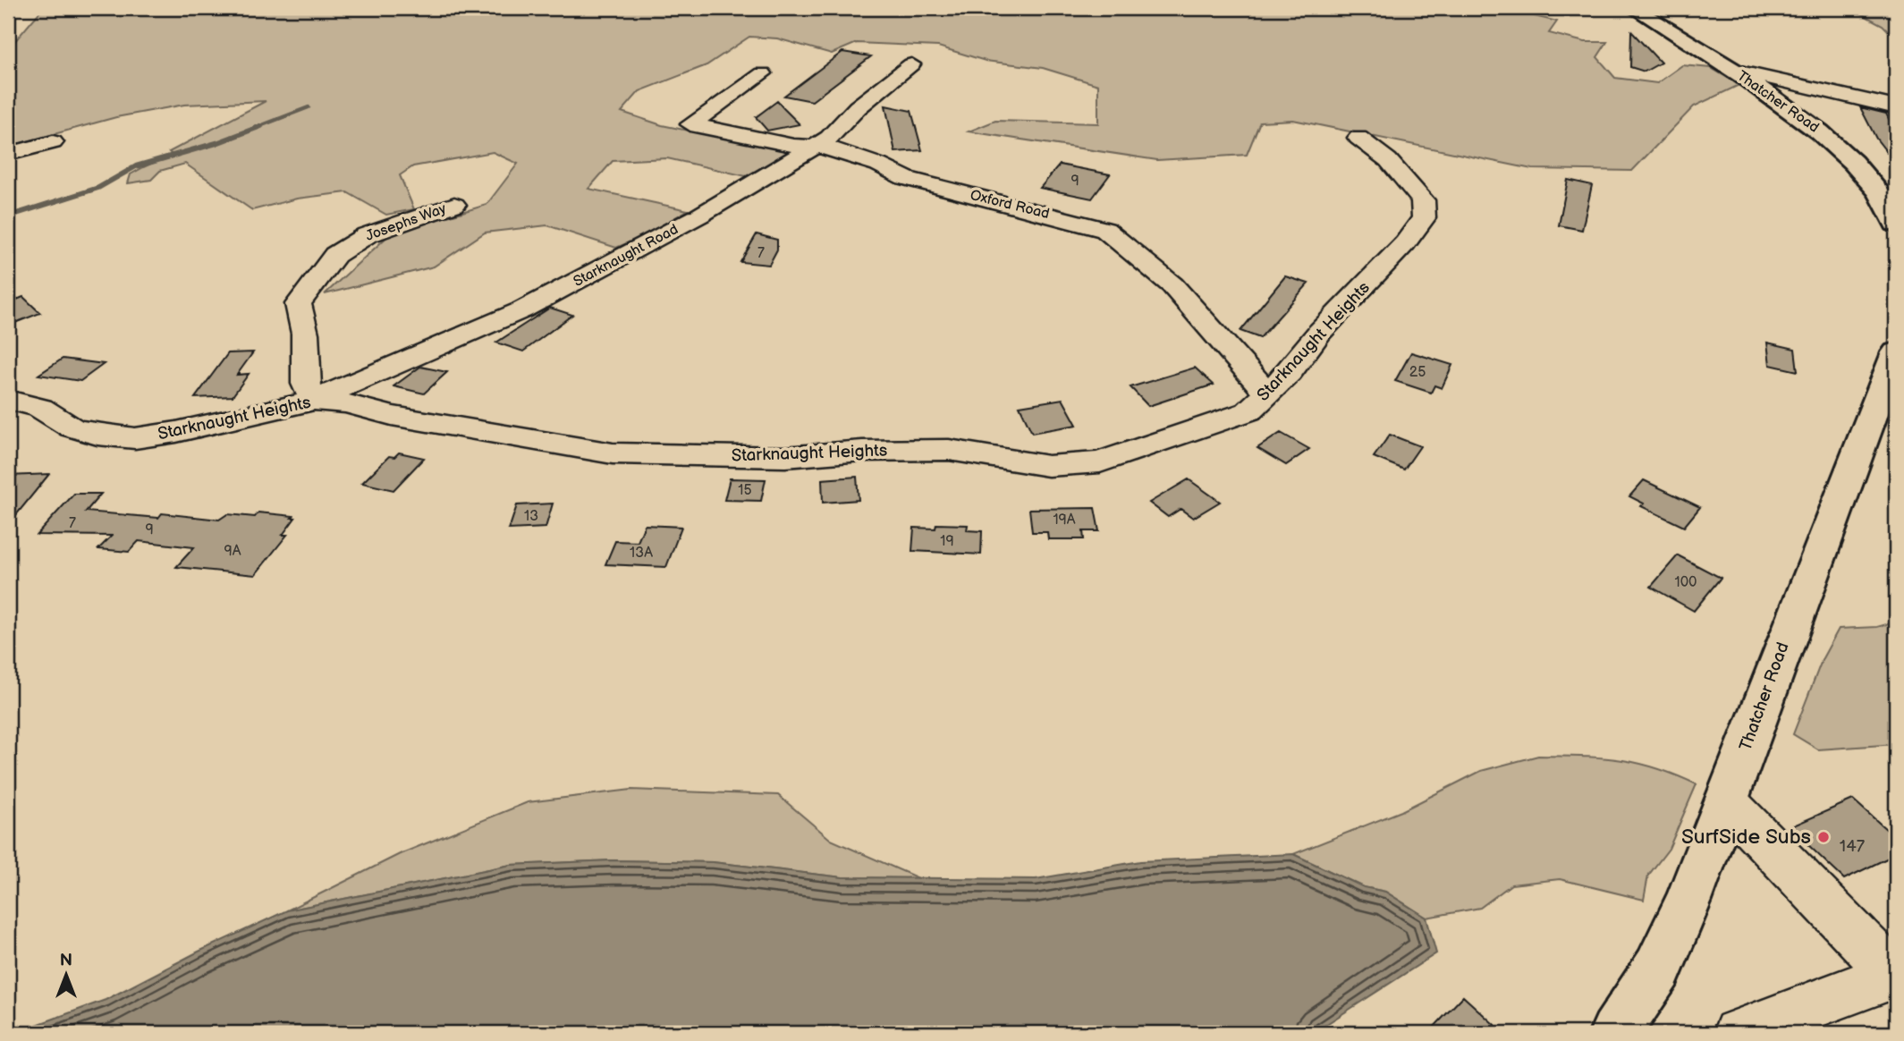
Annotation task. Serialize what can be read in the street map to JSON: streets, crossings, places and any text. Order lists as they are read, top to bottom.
{
  "streets": {
    "main road": ["Thatcher Road"],
    "street": [
      "Oxford Road",
      "Josephs Way",
      "Starknaught Road",
      "Starknaught Heights"
    ]
  },
  "crossings": [
    ["Oxford Road", "Starknaught Road"],
    ["Oxford Road", "Starknaught Heights"],
    ["Josephs Way", "Starknaught Road"],
    ["Josephs Way", "Starknaught Heights"],
    ["Starknaught Road", "Starknaught Heights"]
  ],
  "places": ["SurfSide Subs"],
  "house_numbers": [
    "9",
    "7",
    "25",
    "15",
    "13",
    "19A",
    "7",
    "9",
    "19",
    "9A",
    "13A",
    "100",
    "147"
  ],
  "north": "top"
}
